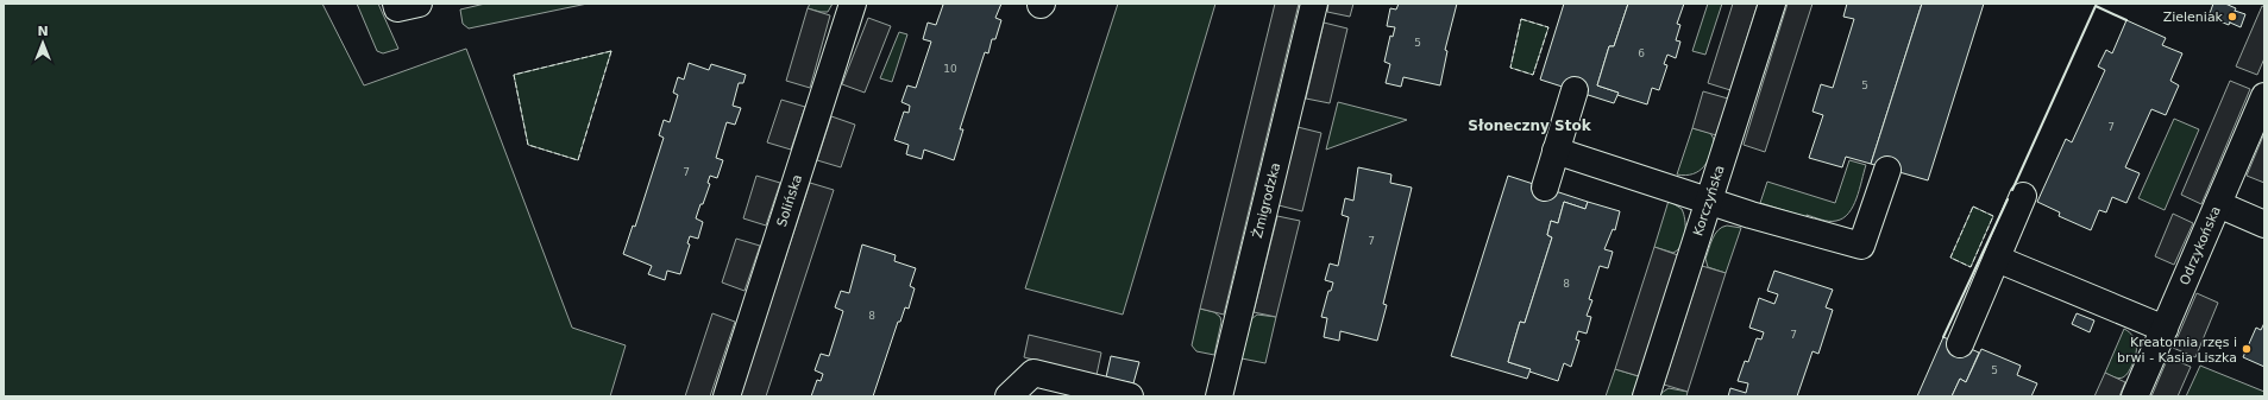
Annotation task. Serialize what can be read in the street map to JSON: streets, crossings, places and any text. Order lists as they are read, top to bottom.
{
  "streets": {
    "street": [
      "Solińska",
      "Żmigrodzka",
      "Korczyńska",
      "Odrzykońska"
    ]
  },
  "districts": ["Słoneczny Stok"],
  "places": ["Zieleniak", "Kreatornia rzęs i brwi - Kasia Liszka"],
  "house_numbers": [
    "5",
    "6",
    "10",
    "5",
    "7",
    "7",
    "7",
    "8",
    "8",
    "7",
    "5"
  ],
  "north": "top"
}
